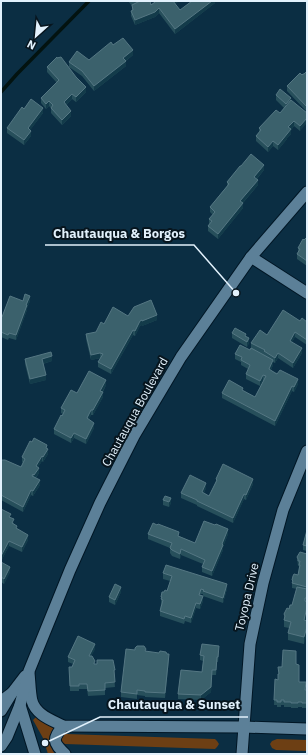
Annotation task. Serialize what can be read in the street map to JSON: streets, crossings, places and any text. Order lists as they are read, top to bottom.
{
  "streets": {
    "street": ["Chautauqua Boulevard", "Toyopa Drive"]
  },
  "places": ["Chautauqua & Borgos", "Chautauqua & Sunset"],
  "north": "bottom left"
}
